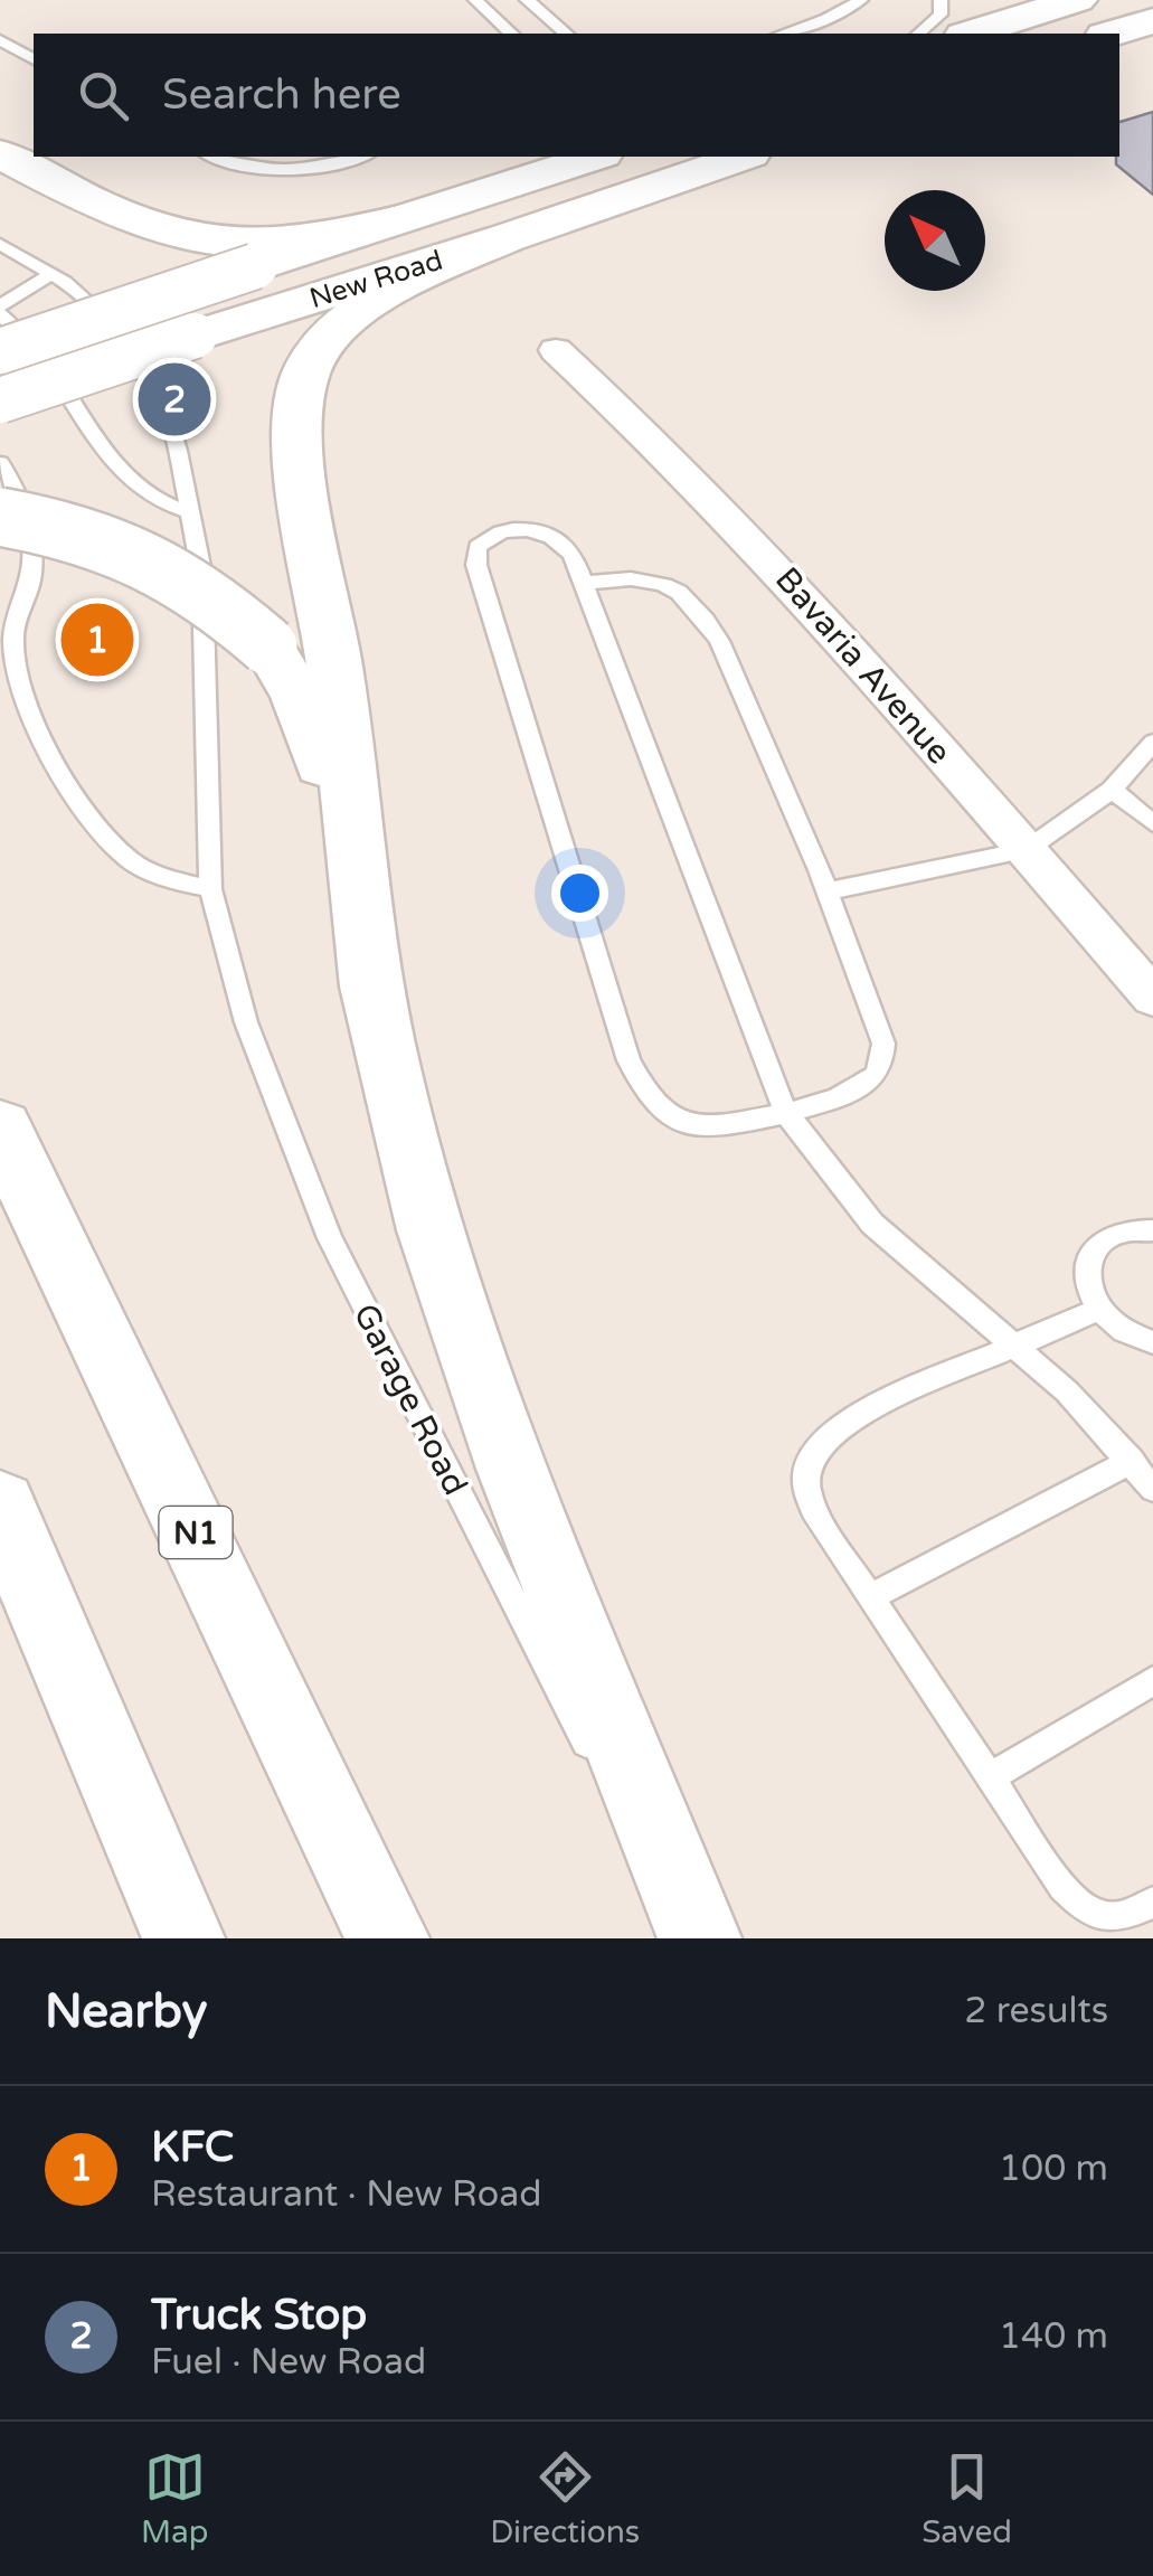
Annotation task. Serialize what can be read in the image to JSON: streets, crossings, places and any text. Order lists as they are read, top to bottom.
{
  "streets": {
    "main road": ["New Road", "N1"],
    "street": ["Bavaria Avenue"],
    "lane": ["Garage Road"]
  },
  "north": "top left",
  "page": {
    "search": "Search here",
    "pins": ["2", "1"],
    "heading": ["Nearby", "2 results"],
    "list": [
      {
        "mark": "1",
        "name": "KFC",
        "note": "Restaurant · New Road",
        "value": "100 m"
      },
      {
        "mark": "2",
        "name": "Truck Stop",
        "note": "Fuel · New Road",
        "value": "140 m"
      }
    ],
    "nav": ["Map", "Directions", "Saved"]
  }
}
